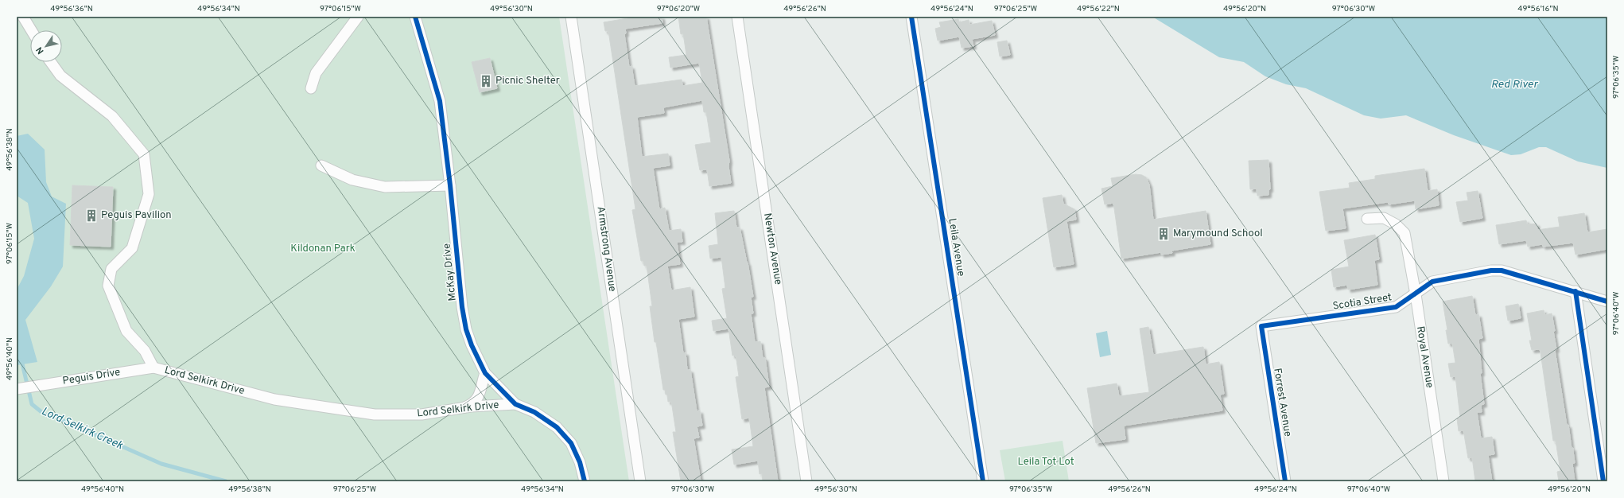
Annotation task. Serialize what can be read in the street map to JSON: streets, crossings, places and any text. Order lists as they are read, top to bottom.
{
  "streets": {
    "street": [
      "Leila Avenue",
      "Armstrong Avenue",
      "Newton Avenue",
      "McKay Drive",
      "Scotia Street",
      "Royal Avenue",
      "Peguis Drive",
      "Lord Selkirk Drive",
      "Forrest Avenue"
    ]
  },
  "crossings": [
    ["McKay Drive", "Lord Selkirk Drive"],
    ["Scotia Street", "Royal Avenue"],
    ["Scotia Street", "Forrest Avenue"],
    ["Peguis Drive", "Lord Selkirk Drive"]
  ],
  "water": ["Red River", "Lord Selkirk Creek"],
  "parks": ["Kildonan Park", "Leila Tot Lot"],
  "places": {
    "building": ["Picnic Shelter", "Peguis Pavilion", "Marymound School"]
  },
  "north": "bottom left",
  "coordinates": [
    "49°56'36\"N",
    "49°56'34\"N",
    "97°06'15\"W",
    "49°56'30\"N",
    "97°06'20\"W",
    "49°56'26\"N",
    "49°56'24\"N",
    "97°06'25\"W",
    "49°56'22\"N",
    "49°56'20\"N",
    "97°06'30\"W",
    "49°56'16\"N",
    "97°06'35\"W",
    "49°56'38\"N",
    "97°06'40\"W",
    "49°56'40\"N"
  ]
}
